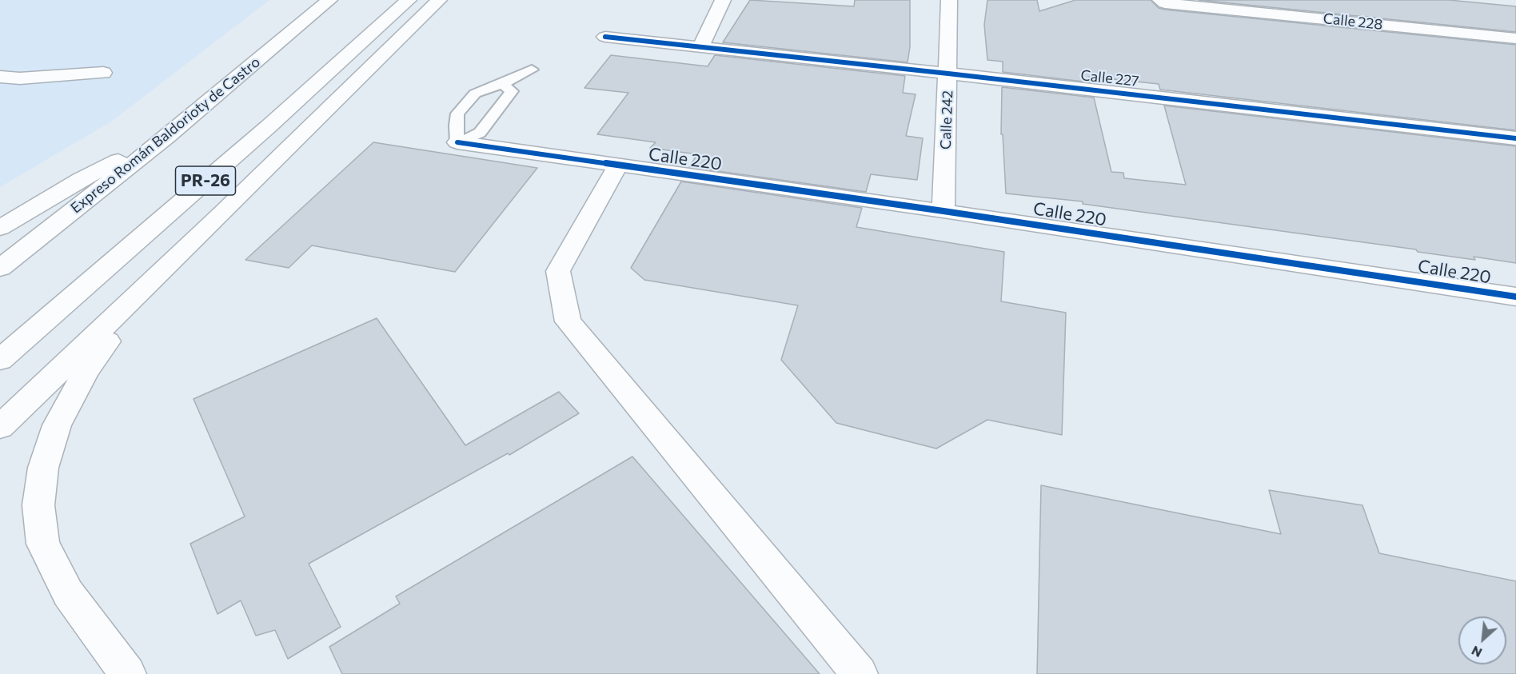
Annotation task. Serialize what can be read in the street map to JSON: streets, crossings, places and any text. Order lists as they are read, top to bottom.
{
  "streets": {
    "main road": [
      "Calle 228",
      "Calle 227",
      "Calle 242",
      "Expreso Román Baldorioty de Castro",
      "Calle 220",
      "PR-26"
    ]
  },
  "crossings": [
    ["Calle 227", "Calle 242"],
    ["Calle 242", "Calle 220"]
  ],
  "north": "bottom left"
}
